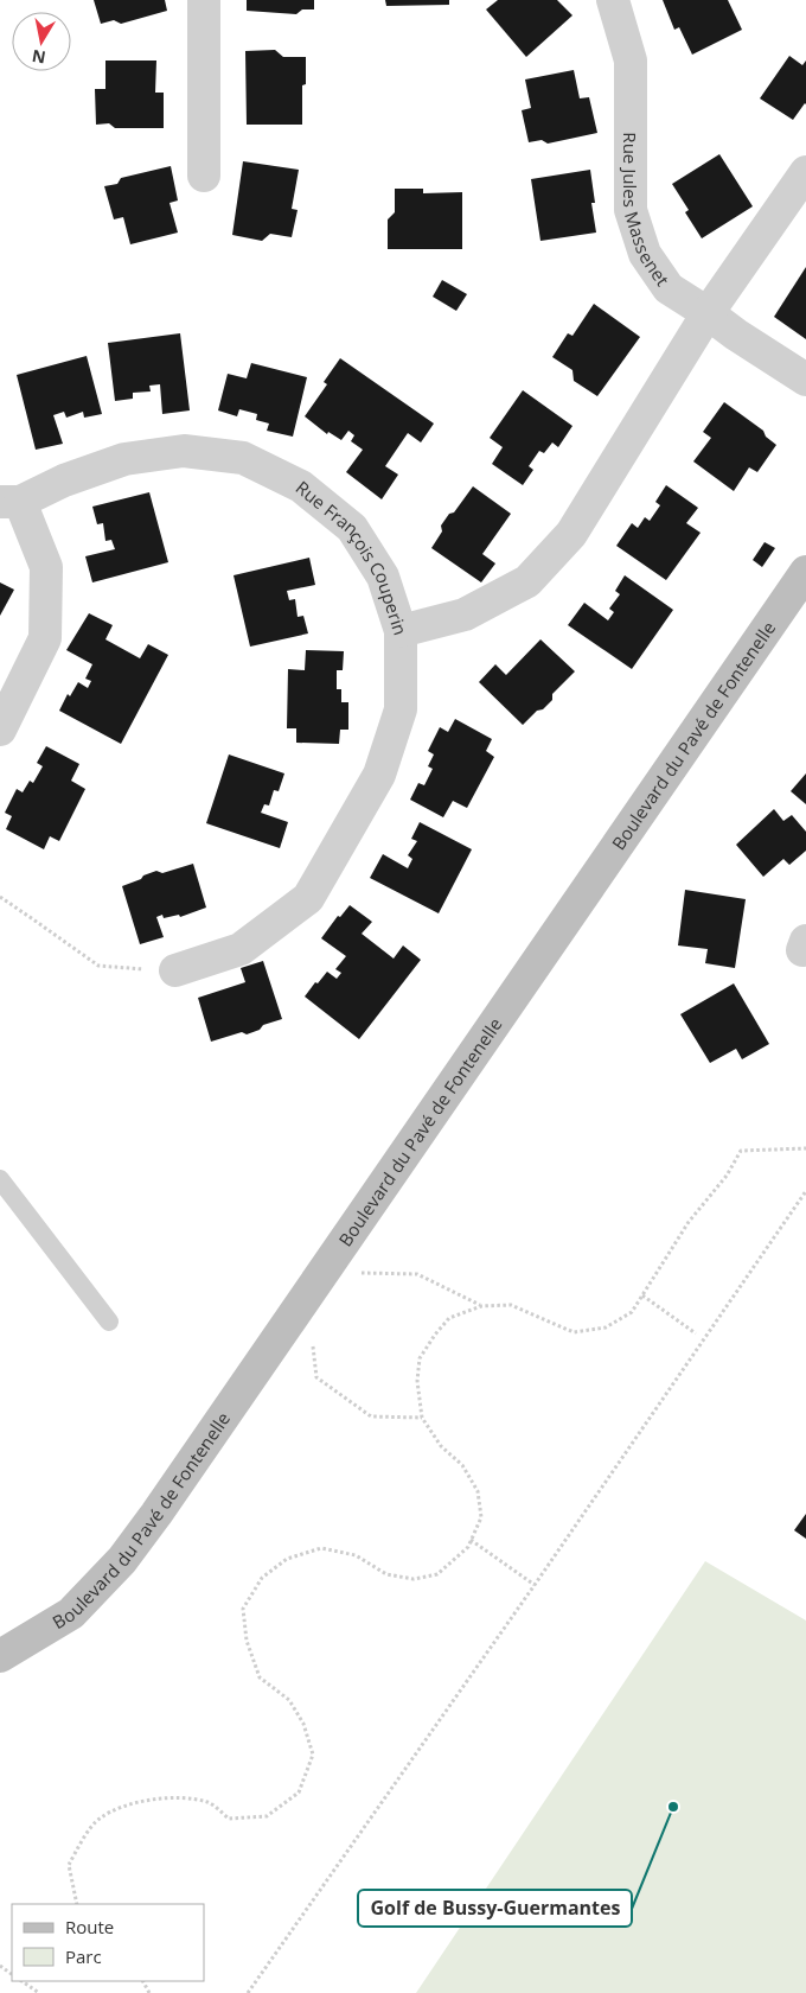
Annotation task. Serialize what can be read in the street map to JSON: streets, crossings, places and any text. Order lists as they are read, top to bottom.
{
  "streets": {
    "main road": ["Boulevard du Pavé de Fontenelle"],
    "street": ["Rue Jules Massenet", "Rue François Couperin"]
  },
  "crossings": [
    ["Rue Jules Massenet", "Rue François Couperin"]
  ],
  "places": ["Golf de Bussy-Guermantes"],
  "legend": ["Route", "Parc"],
  "north": "bottom"
}
